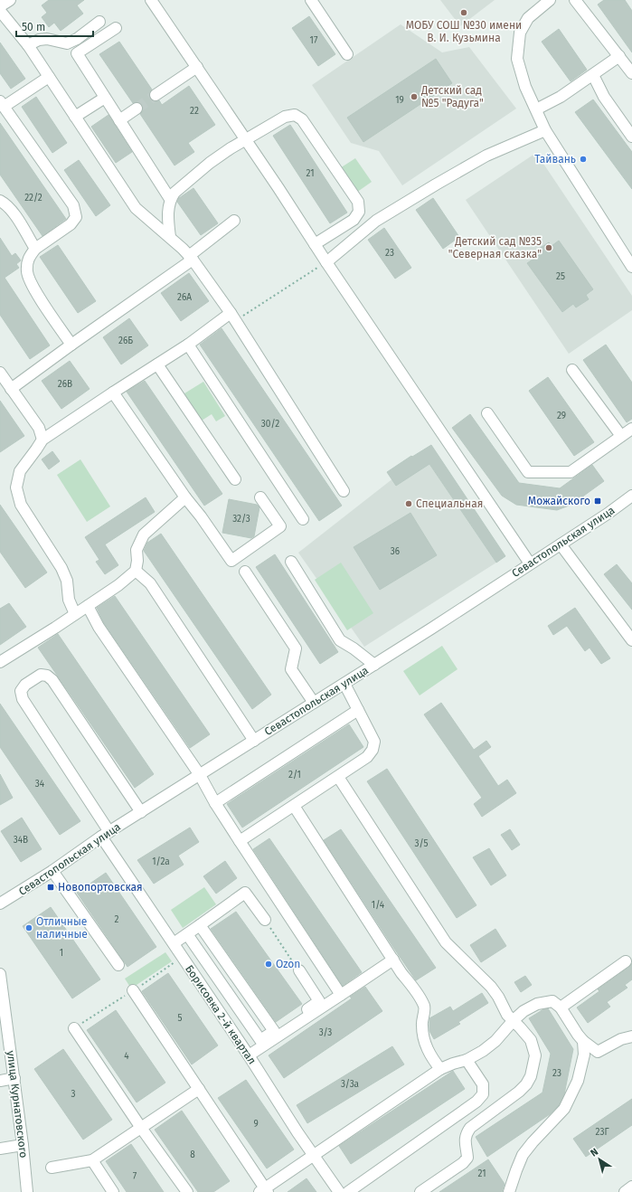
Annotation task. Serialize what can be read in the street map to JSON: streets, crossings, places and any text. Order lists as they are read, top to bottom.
{
  "streets": {
    "street": ["Севастопольская улица", "Борисовка 2-й квартал", "улица Курнатовского"]
  },
  "crossings": [
    ["Севастопольская улица", "Борисовка 2-й квартал"]
  ],
  "places": {
    "other": [
      "МОБУ СОШ №30 имени В. И. Кузьмина",
      "Детский сад №5 \"Радуга\"",
      "Тайвань",
      "Детский сад №35 \"Северная сказка\"",
      "Специальная",
      "Отличные наличные",
      "Ozon"
    ],
    "transit": ["Можайского", "Новопортовская"]
  },
  "house_numbers": [
    "17",
    "19",
    "22",
    "21",
    "22/2",
    "23",
    "25",
    "26А",
    "26Б",
    "26В",
    "29",
    "30/2",
    "32/3",
    "36",
    "2/1",
    "34",
    "34В",
    "3/5",
    "1/2а",
    "1/4",
    "2",
    "1",
    "5",
    "3/3",
    "4",
    "23",
    "3/3а",
    "3",
    "9",
    "23Г",
    "8",
    "21",
    "7"
  ],
  "scale_bar": "50 m",
  "north": "top left"
}
